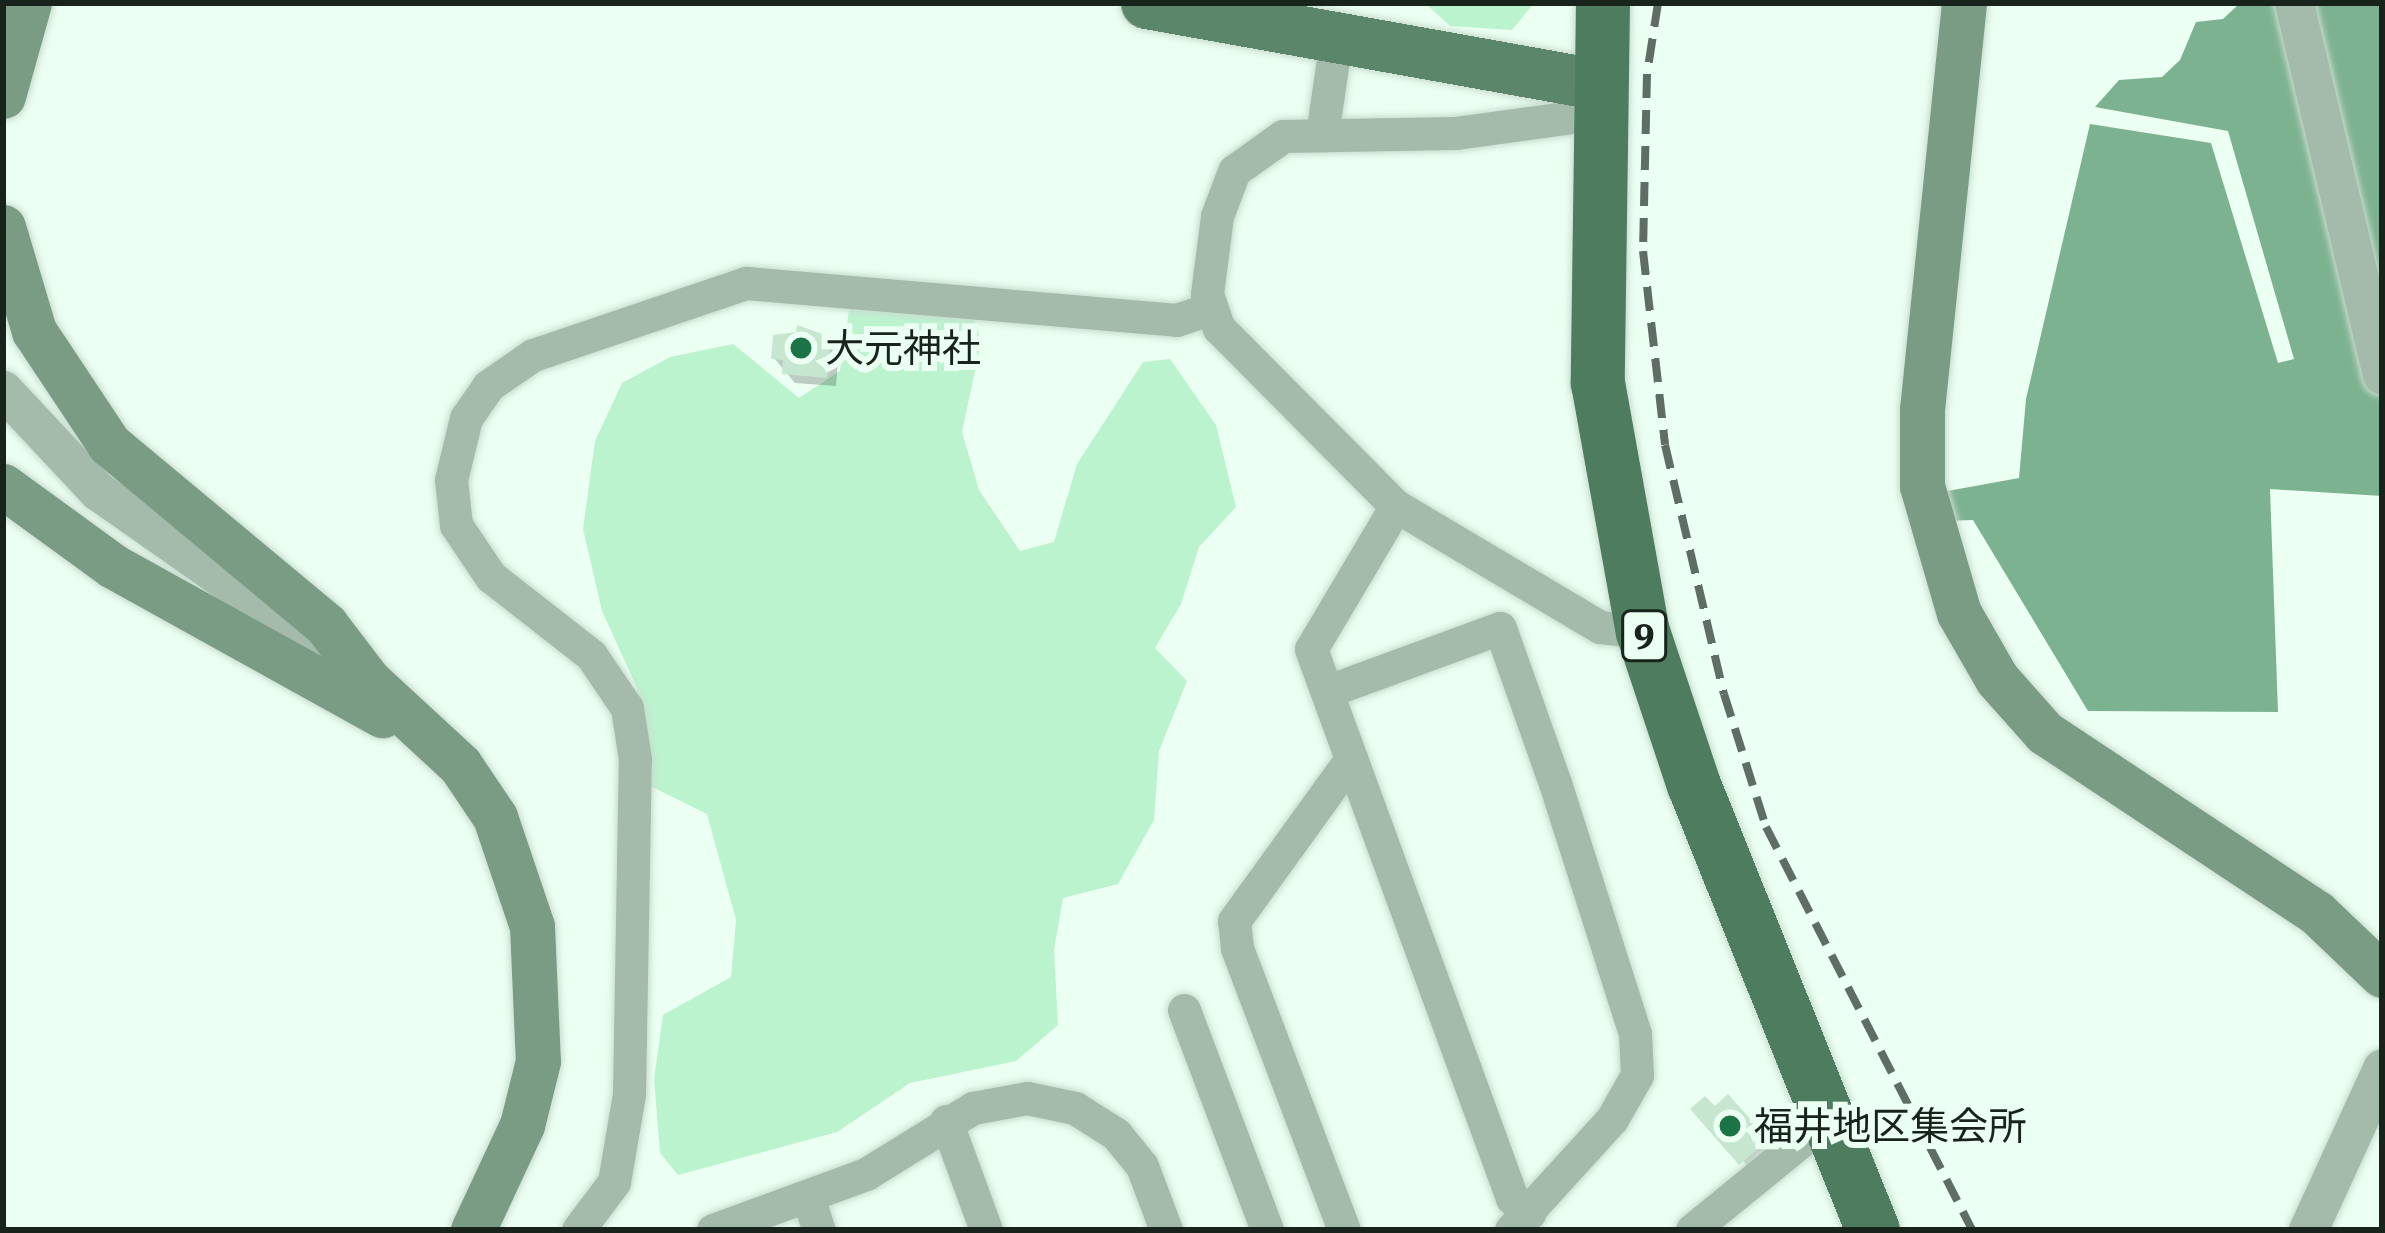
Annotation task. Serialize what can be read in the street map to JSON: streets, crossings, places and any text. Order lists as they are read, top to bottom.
{
  "streets": {
    "highway": ["9"]
  },
  "places": ["大元神社", "福井地区集会所"]
}
